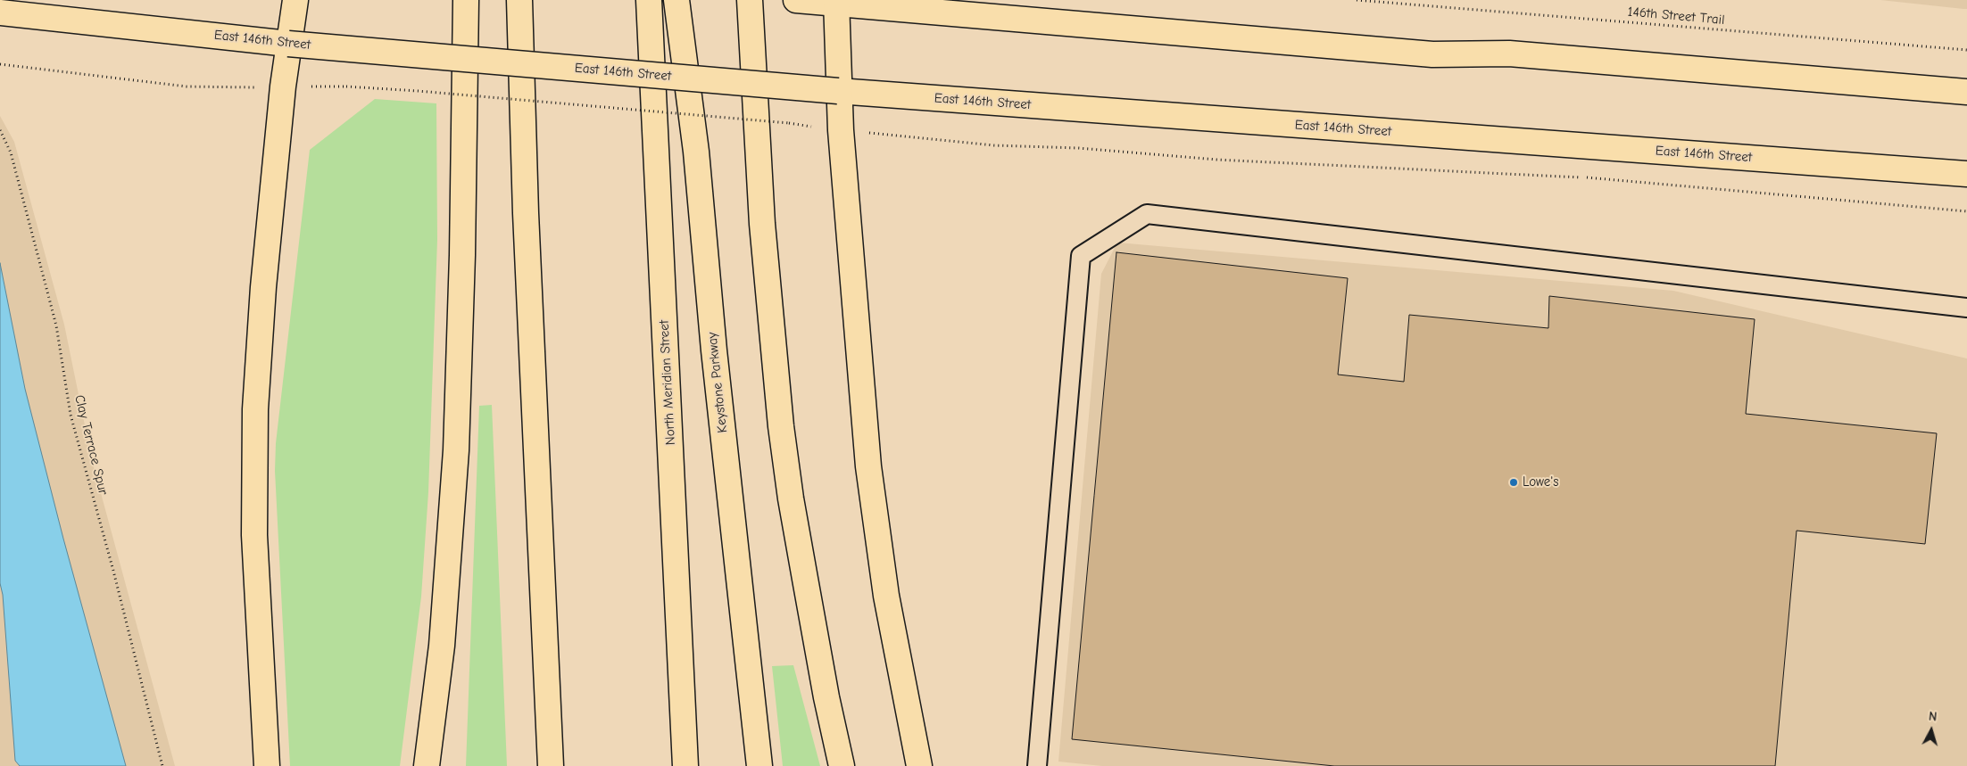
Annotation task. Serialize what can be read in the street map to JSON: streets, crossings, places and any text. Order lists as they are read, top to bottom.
{
  "streets": {
    "main road": ["East 146th Street", "North Meridian Street", "Keystone Parkway"],
    "path": ["146th Street Trail", "Clay Terrace Spur"]
  },
  "places": ["Lowe's"],
  "north": "top"
}
